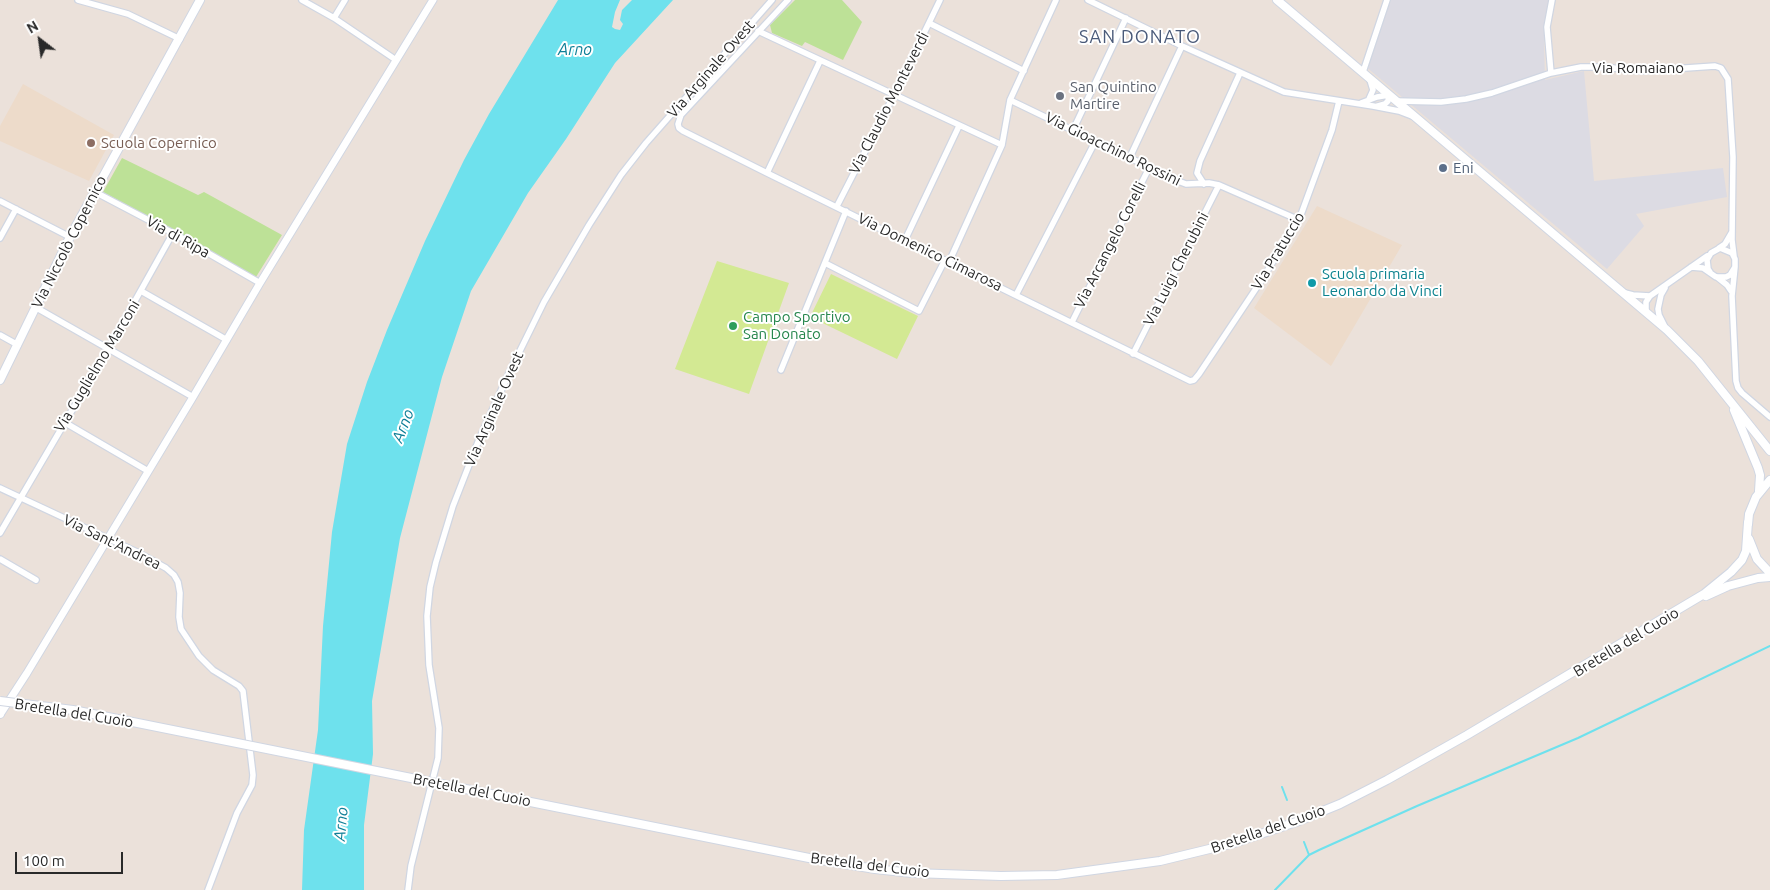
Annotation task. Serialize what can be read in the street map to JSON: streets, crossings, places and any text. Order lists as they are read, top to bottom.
{
  "streets": {
    "main road": ["Via Niccolò Copernico", "Bretella del Cuoio"],
    "street": [
      "Via Romaiano",
      "Via Arginale Ovest",
      "Via Claudio Monteverdi",
      "Via Gioacchino Rossini",
      "Via di Ripa",
      "Via Arcangelo Corelli",
      "Via Pratuccio",
      "Via Domenico Cimarosa",
      "Via Luigi Cherubini",
      "Via Guglielmo Marconi",
      "Via Sant'Andrea"
    ]
  },
  "crossings": [
    ["Via Claudio Monteverdi", "Via Domenico Cimarosa"],
    ["Via Gioacchino Rossini", "Via Arcangelo Corelli"],
    ["Via Gioacchino Rossini", "Via Pratuccio"],
    ["Via Gioacchino Rossini", "Via Luigi Cherubini"],
    ["Via di Ripa", "Via Niccolò Copernico"],
    ["Via di Ripa", "Via Guglielmo Marconi"],
    ["Via Arcangelo Corelli", "Via Domenico Cimarosa"],
    ["Via Pratuccio", "Via Domenico Cimarosa"],
    ["Via Domenico Cimarosa", "Via Luigi Cherubini"],
    ["Via Guglielmo Marconi", "Via Sant'Andrea"]
  ],
  "districts": ["SAN DONATO"],
  "water": ["Arno"],
  "places": [
    "San Quintino Martire",
    "Scuola Copernico",
    "Eni",
    "Scuola primaria Leonardo da Vinci",
    "Campo Sportivo San Donato"
  ],
  "scale_bar": "100 m",
  "north": "top left"
}
